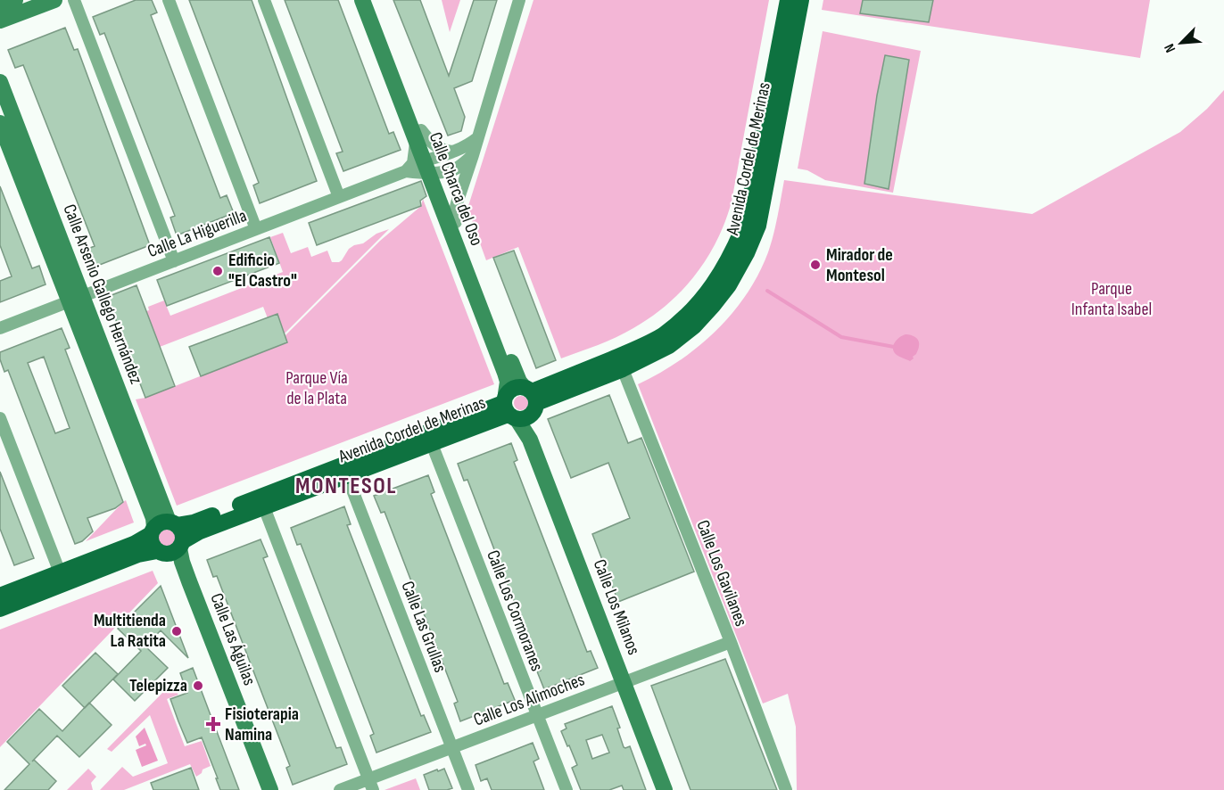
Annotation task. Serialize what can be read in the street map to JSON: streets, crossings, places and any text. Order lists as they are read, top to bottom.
{
  "streets": {
    "main road": [
      "Avenida Cordel de Merinas",
      "Calle Charca del Oso",
      "Calle Arsenio Gallego Hernández",
      "Calle Los Milanos",
      "Calle Las Águilas"
    ],
    "street": [
      "Calle La Higuerilla",
      "Calle Los Gavilanes",
      "Calle Los Cormoranes",
      "Calle Las Grullas",
      "Calle Los Alimoches"
    ]
  },
  "crossings": [
    ["Avenida Cordel de Merinas", "Calle Charca del Oso"],
    ["Avenida Cordel de Merinas", "Calle Arsenio Gallego Hernández"],
    ["Avenida Cordel de Merinas", "Calle Los Gavilanes"],
    ["Avenida Cordel de Merinas", "Calle Los Milanos"],
    ["Avenida Cordel de Merinas", "Calle Los Cormoranes"],
    ["Avenida Cordel de Merinas", "Calle Las Grullas"],
    ["Avenida Cordel de Merinas", "Calle Las Águilas"],
    ["Calle Charca del Oso", "Calle La Higuerilla"],
    ["Calle Charca del Oso", "Calle Los Milanos"],
    ["Calle La Higuerilla", "Calle Arsenio Gallego Hernández"],
    ["Calle Los Gavilanes", "Calle Los Alimoches"],
    ["Calle Los Milanos", "Calle Los Alimoches"],
    ["Calle Los Cormoranes", "Calle Los Alimoches"],
    ["Calle Las Grullas", "Calle Los Alimoches"]
  ],
  "districts": ["MONTESOL"],
  "parks": ["Parque Infanta Isabel", "Parque Vía de la Plata"],
  "places": {
    "other": [
      "Mirador de Montesol",
      "Edificio \"El Castro\"",
      "Multitienda La Ratita",
      "Telepizza"
    ],
    "health": ["Fisioterapia Namina"]
  },
  "north": "bottom left"
}
